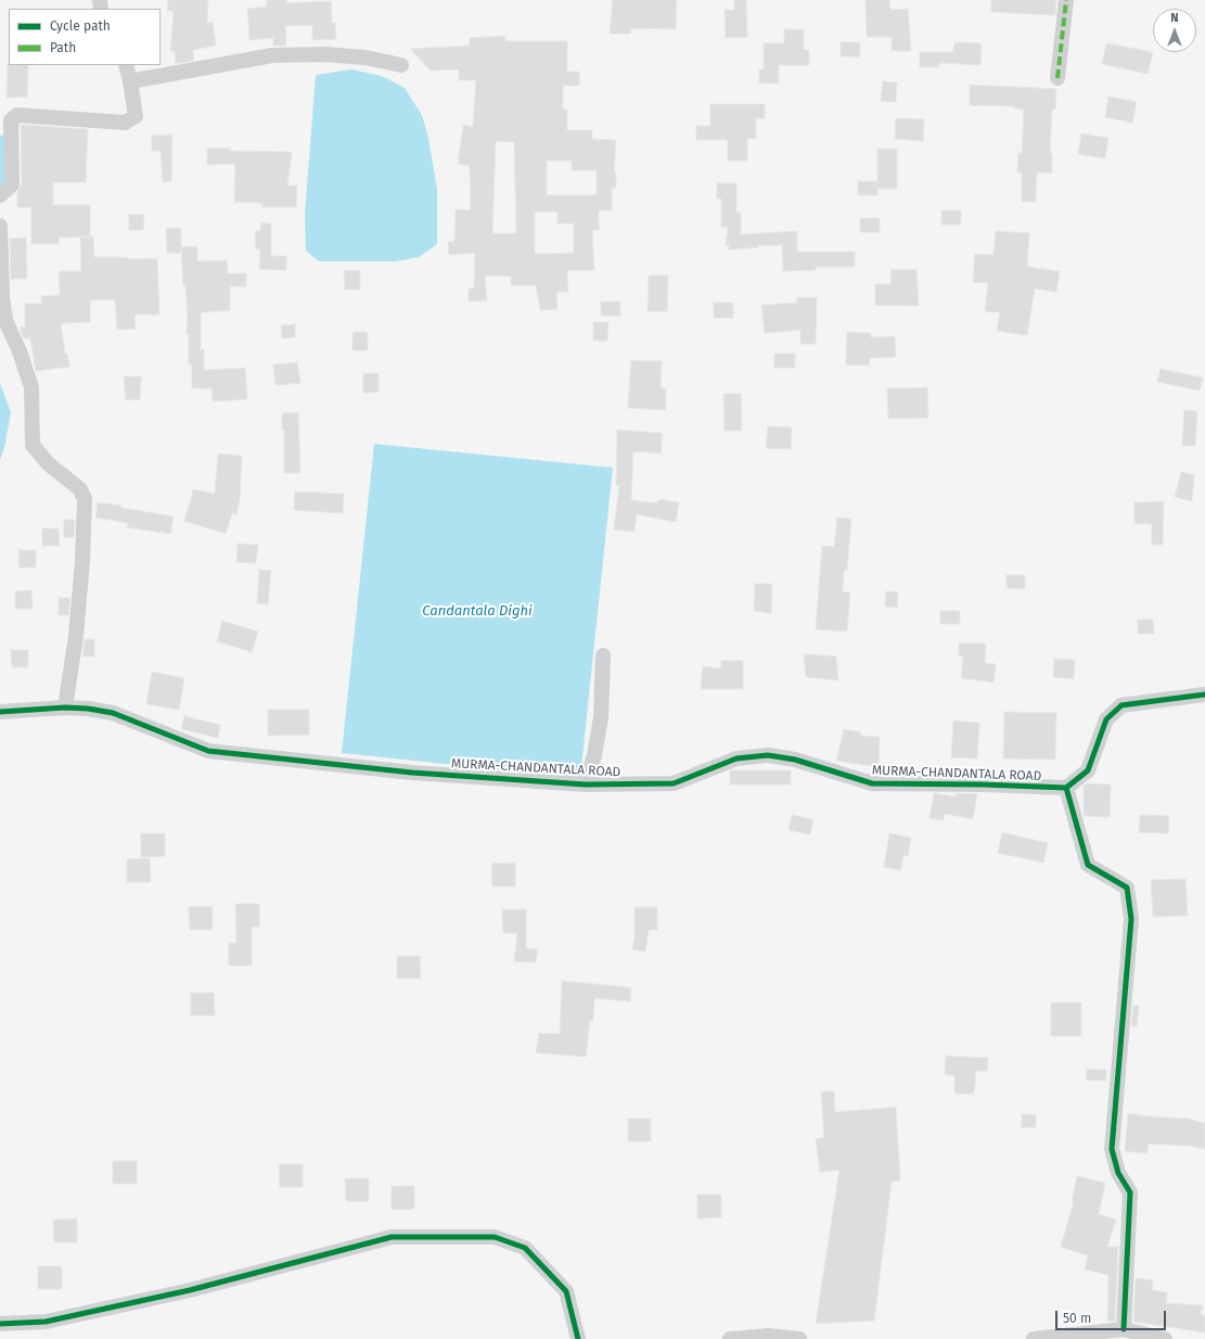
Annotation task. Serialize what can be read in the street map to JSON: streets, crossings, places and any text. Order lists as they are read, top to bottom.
{
  "streets": {
    "street": ["MURMA-CHANDANTALA ROAD"]
  },
  "water": ["Candantala Dighi"],
  "legend": ["Cycle path", "Path"],
  "scale_bar": "50 m",
  "north": "top"
}
